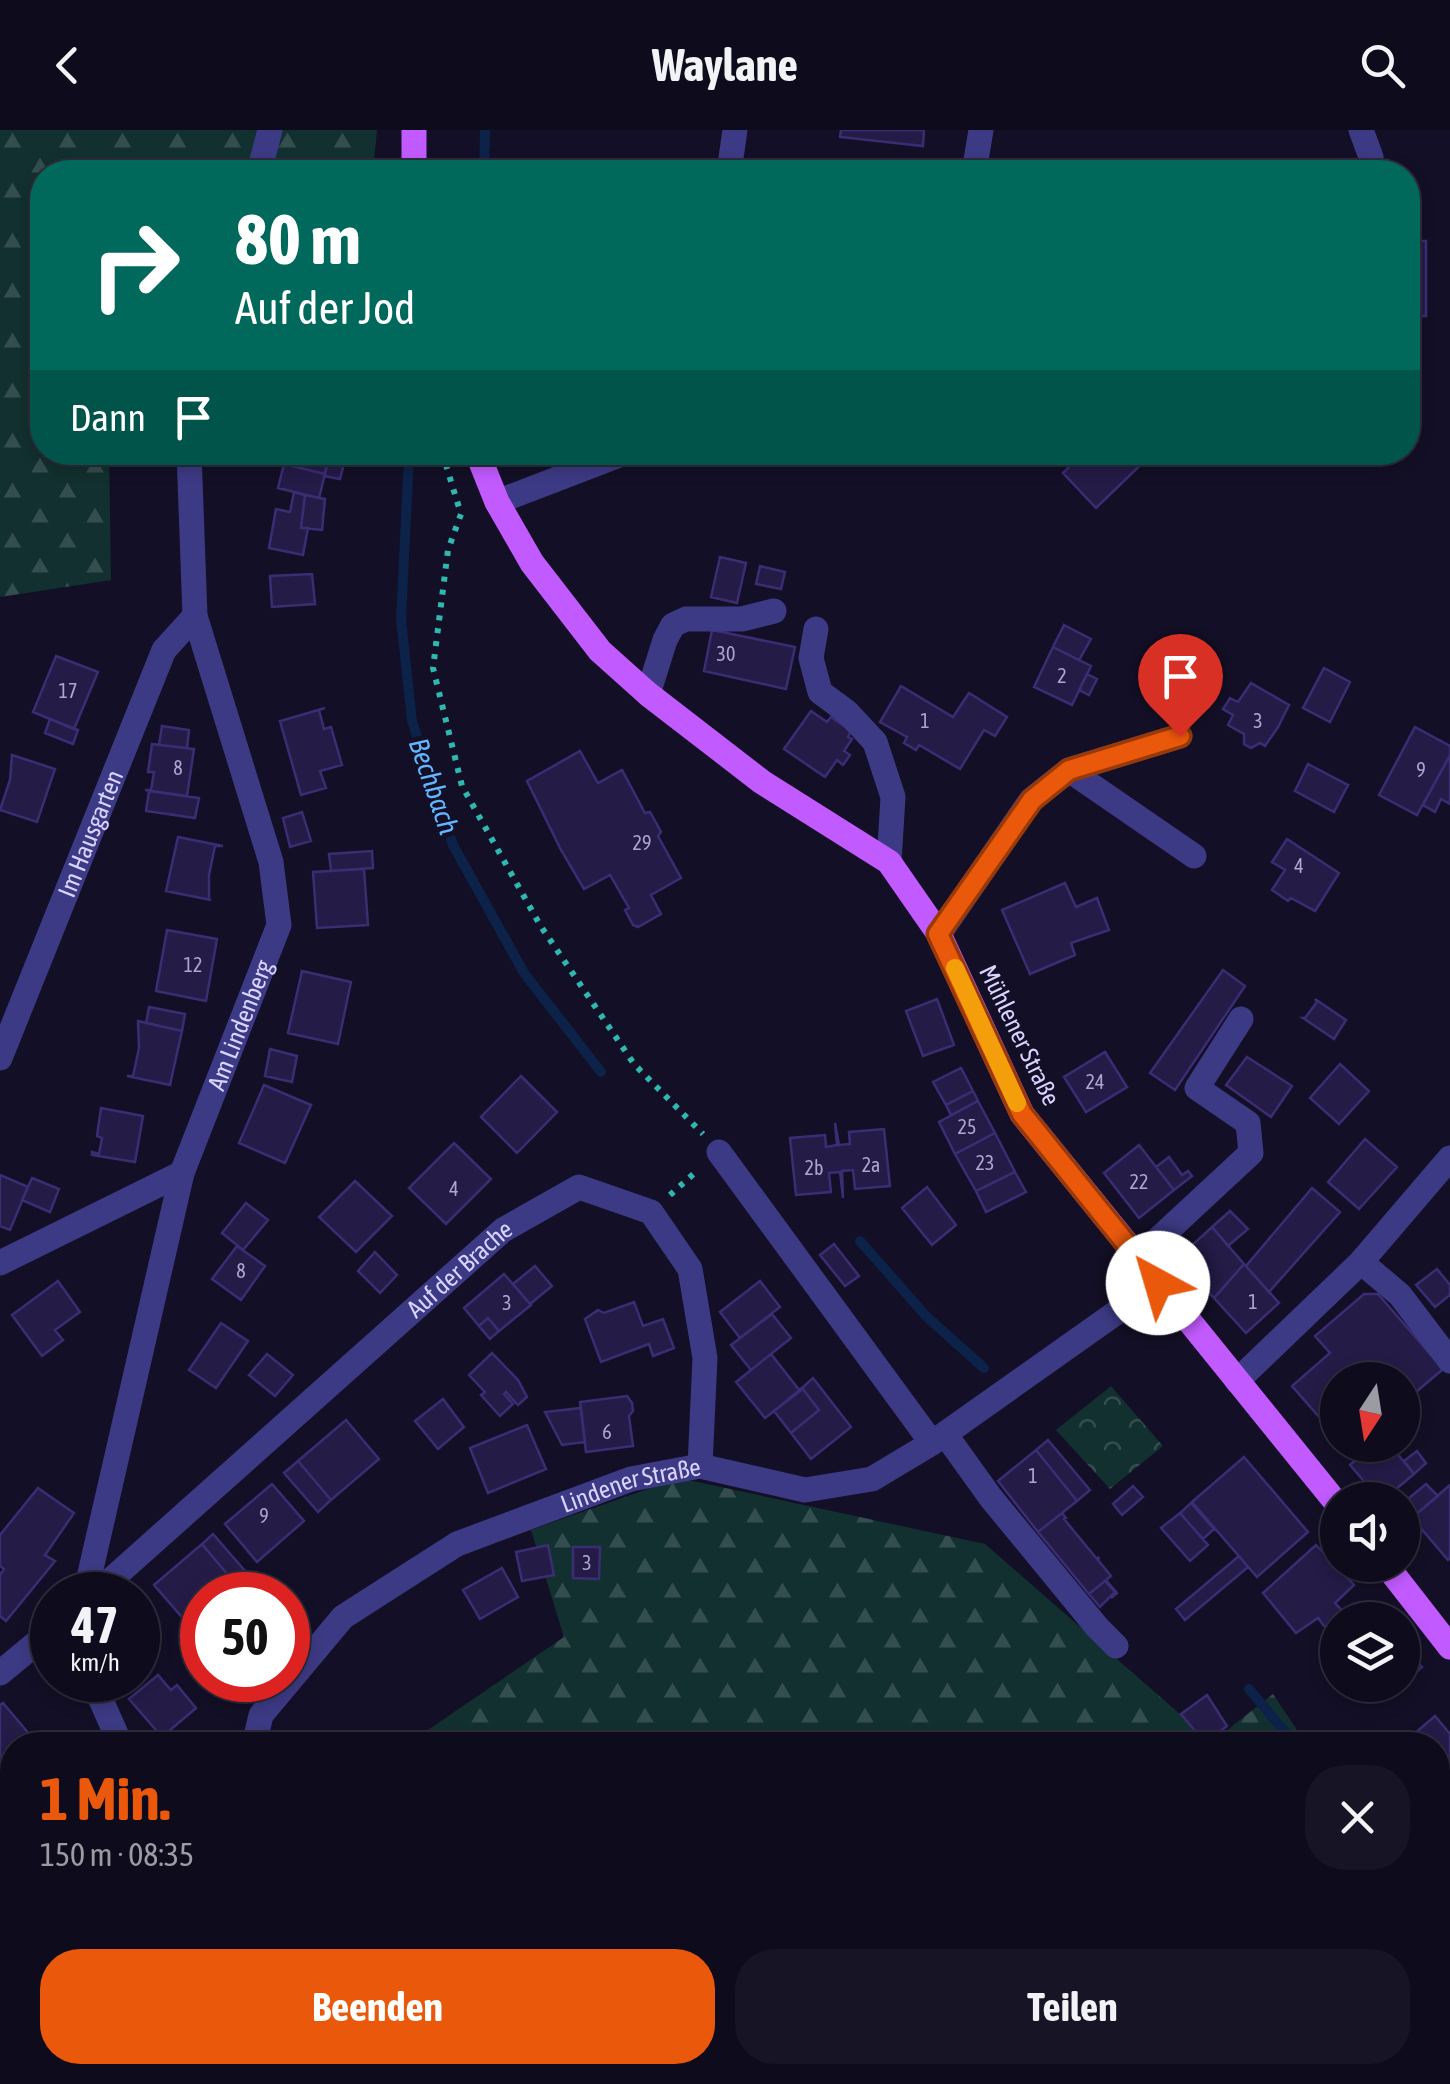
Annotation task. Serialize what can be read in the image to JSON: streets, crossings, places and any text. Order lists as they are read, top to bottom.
{
  "streets": {
    "main road": ["Mühlener Straße"],
    "street": [
      "Im Hausgarten",
      "Am Lindenberg",
      "Auf der Brache",
      "Lindener Straße"
    ]
  },
  "crossings": [
    ["Im Hausgarten", "Am Lindenberg"],
    ["Mühlener Straße", "Lindener Straße"]
  ],
  "water": ["Bechbach"],
  "house_numbers": [
    "30",
    "2",
    "17",
    "1",
    "3",
    "8",
    "9",
    "29",
    "4",
    "12",
    "24",
    "25",
    "23",
    "2a",
    "2b",
    "22",
    "4",
    "8",
    "1",
    "3",
    "6",
    "1",
    "9",
    "3"
  ],
  "north": "bottom",
  "page": {
    "header": "Waylane",
    "turn": ["80 m", "Auf der Jod"],
    "then": "Dann",
    "speed": "47 km/h",
    "limit": "50",
    "heading": ["1 Min.", "150 m · 08:35"],
    "buttons": ["Beenden", "Teilen"]
  }
}
